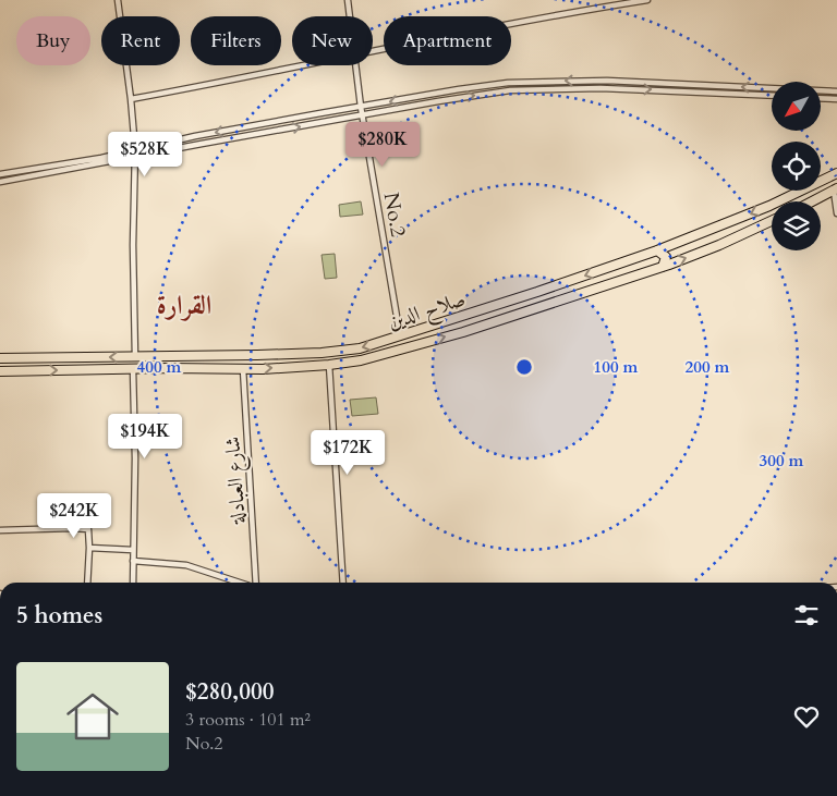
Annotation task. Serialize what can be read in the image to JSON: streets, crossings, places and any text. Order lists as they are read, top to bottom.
{
  "streets": {
    "highway": ["صلاح الدين"],
    "street": ["No.2", "شارع العبادلة"]
  },
  "crossings": [
    ["No.2", "صلاح الدين"],
    ["صلاح الدين", "شارع العبادلة"]
  ],
  "districts": ["القرارة"],
  "north": "bottom left",
  "page": {
    "chip": [
      "Buy",
      "Rent",
      "Filters",
      "New",
      "Apartment"
    ],
    "price": [
      "$280K",
      "$528K",
      "$194K",
      "$172K",
      "$242K"
    ],
    "heading": "5 homes",
    "list": [
      {
        "name": "$280,000",
        "note": "3 rooms · 101 m² · No.2"
      }
    ]
  },
  "rings": [
    "100 m",
    "200 m",
    "400 m",
    "300 m"
  ]
}
